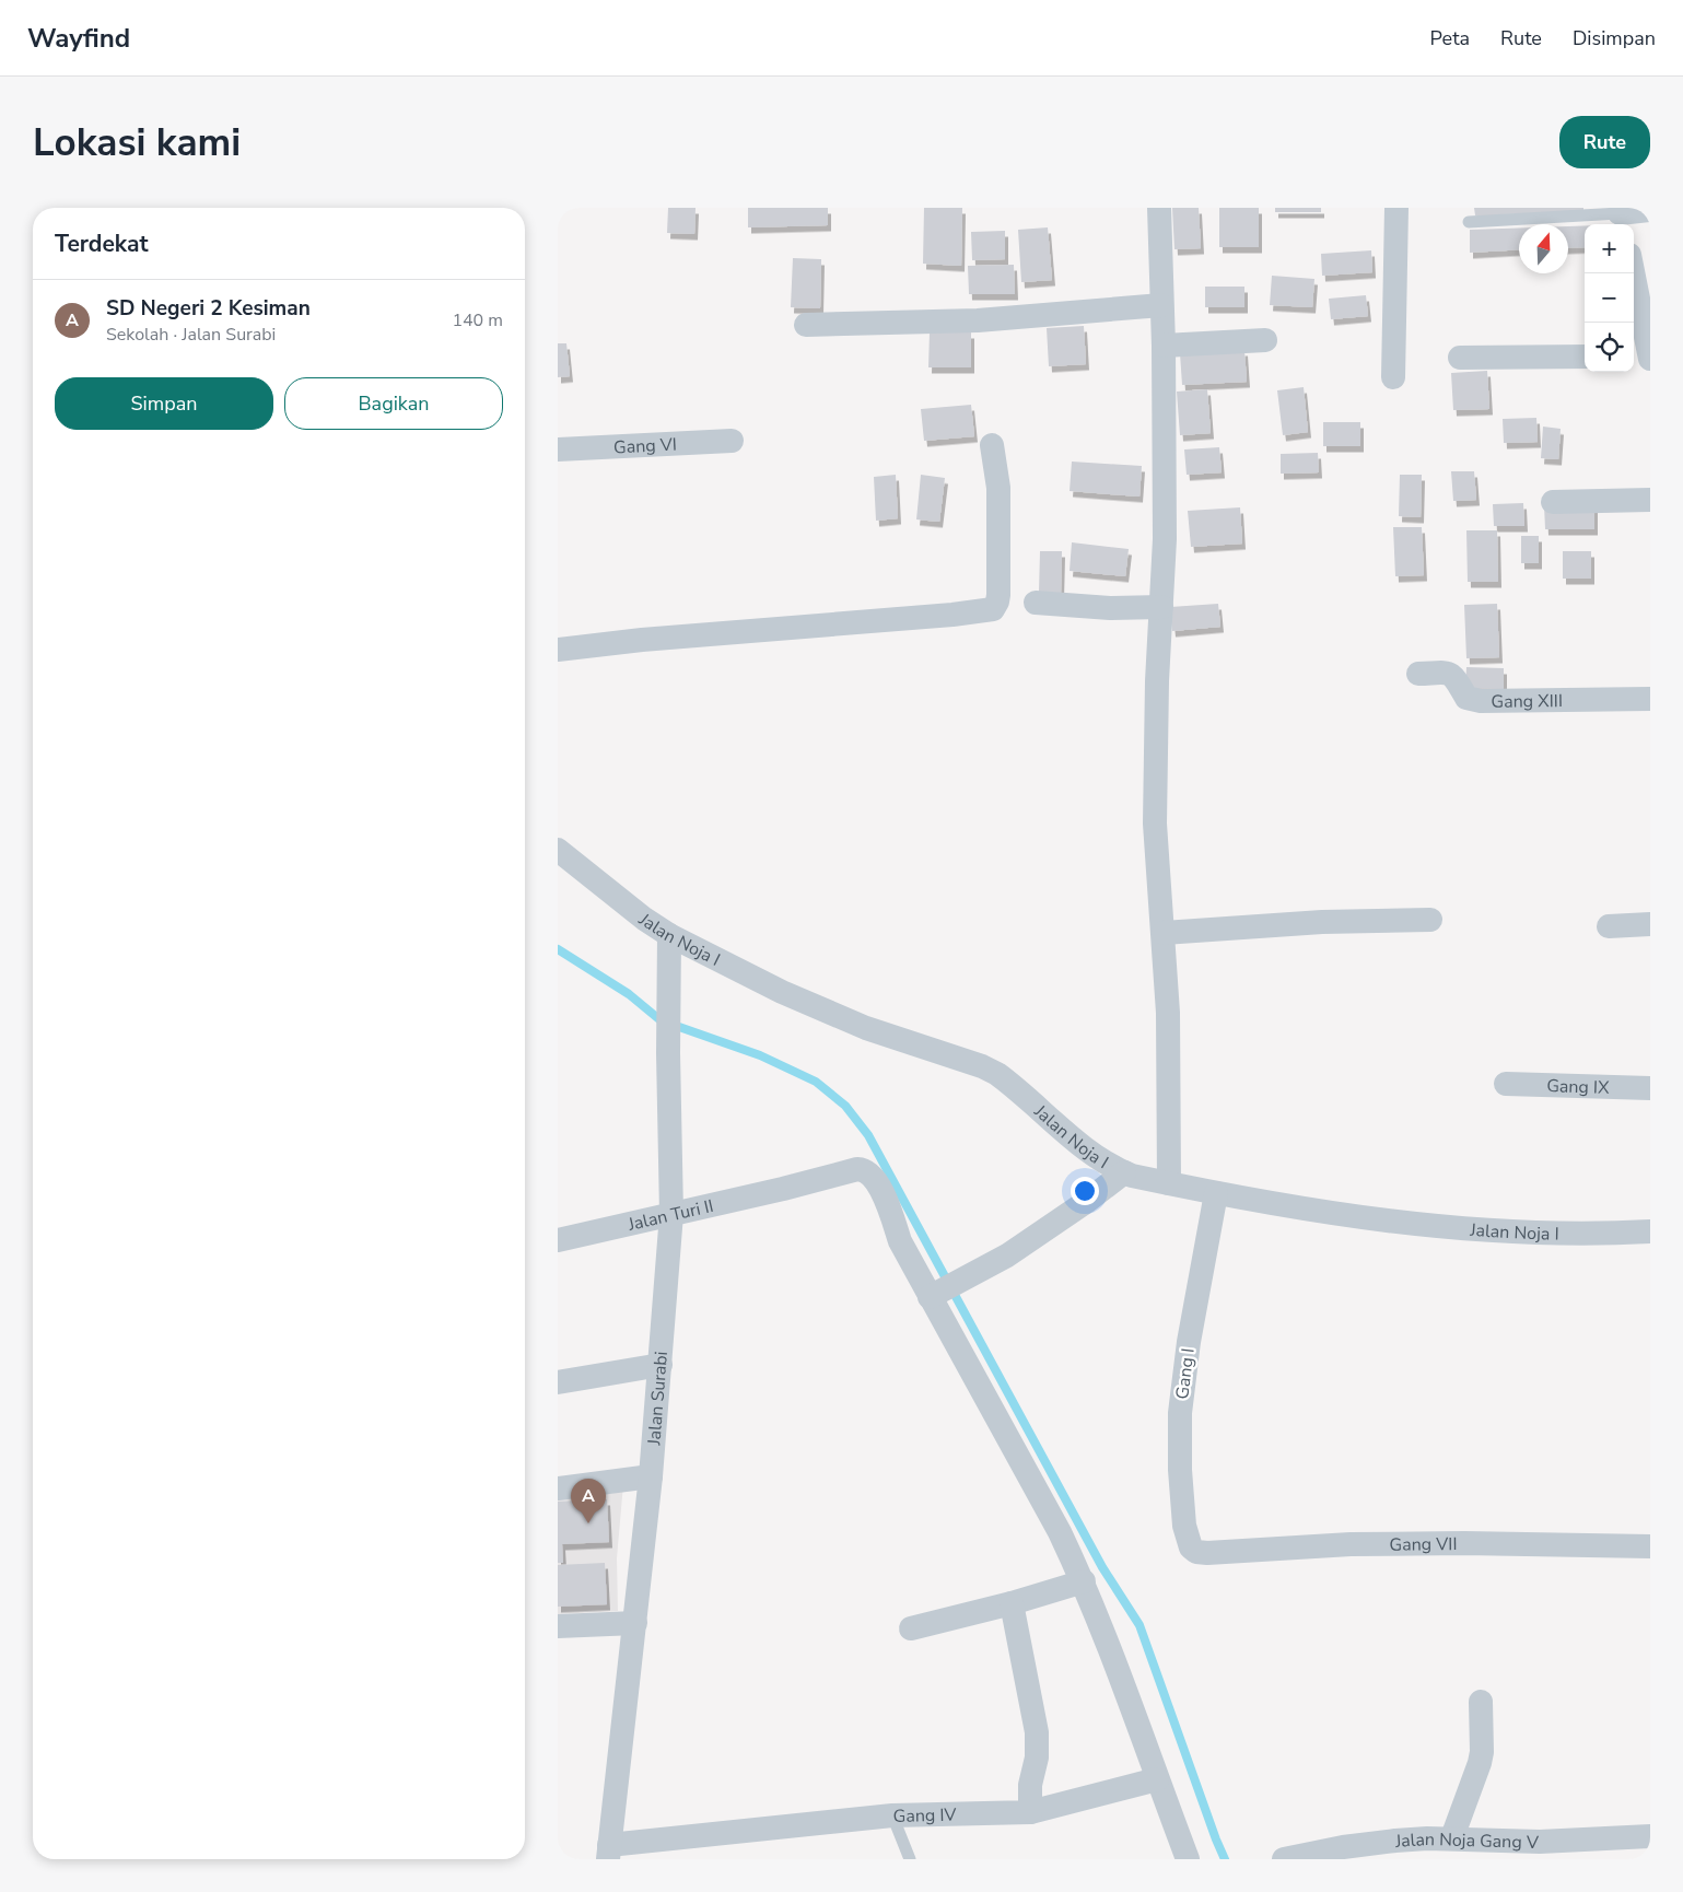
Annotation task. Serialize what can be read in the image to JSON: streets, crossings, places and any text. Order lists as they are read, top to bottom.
{
  "streets": {
    "street": [
      "Gang VI",
      "Gang XIII",
      "Jalan Noja I",
      "Gang IX",
      "Jalan Turi II",
      "Gang I",
      "Jalan Surabi",
      "Gang VII",
      "Gang IV",
      "Jalan Noja Gang V"
    ]
  },
  "crossings": [
    ["Jalan Noja I", "Gang I"],
    ["Jalan Noja I", "Jalan Surabi"],
    ["Jalan Turi II", "Jalan Surabi"],
    ["Gang I", "Gang VII"],
    ["Jalan Surabi", "Gang IV"]
  ],
  "north": "top",
  "page": {
    "header": "Wayfind",
    "nav": ["Peta", "Rute", "Disimpan"],
    "buttons": [
      "Rute",
      ["Simpan", "Bagikan"]
    ],
    "title": "Lokasi kami",
    "heading": "Terdekat",
    "map_buttons": ["+", "−"],
    "list": [
      {
        "mark": "A",
        "name": "SD Negeri 2 Kesiman",
        "note": "Sekolah · Jalan Surabi",
        "value": "140 m"
      }
    ],
    "pins": "A"
  }
}
